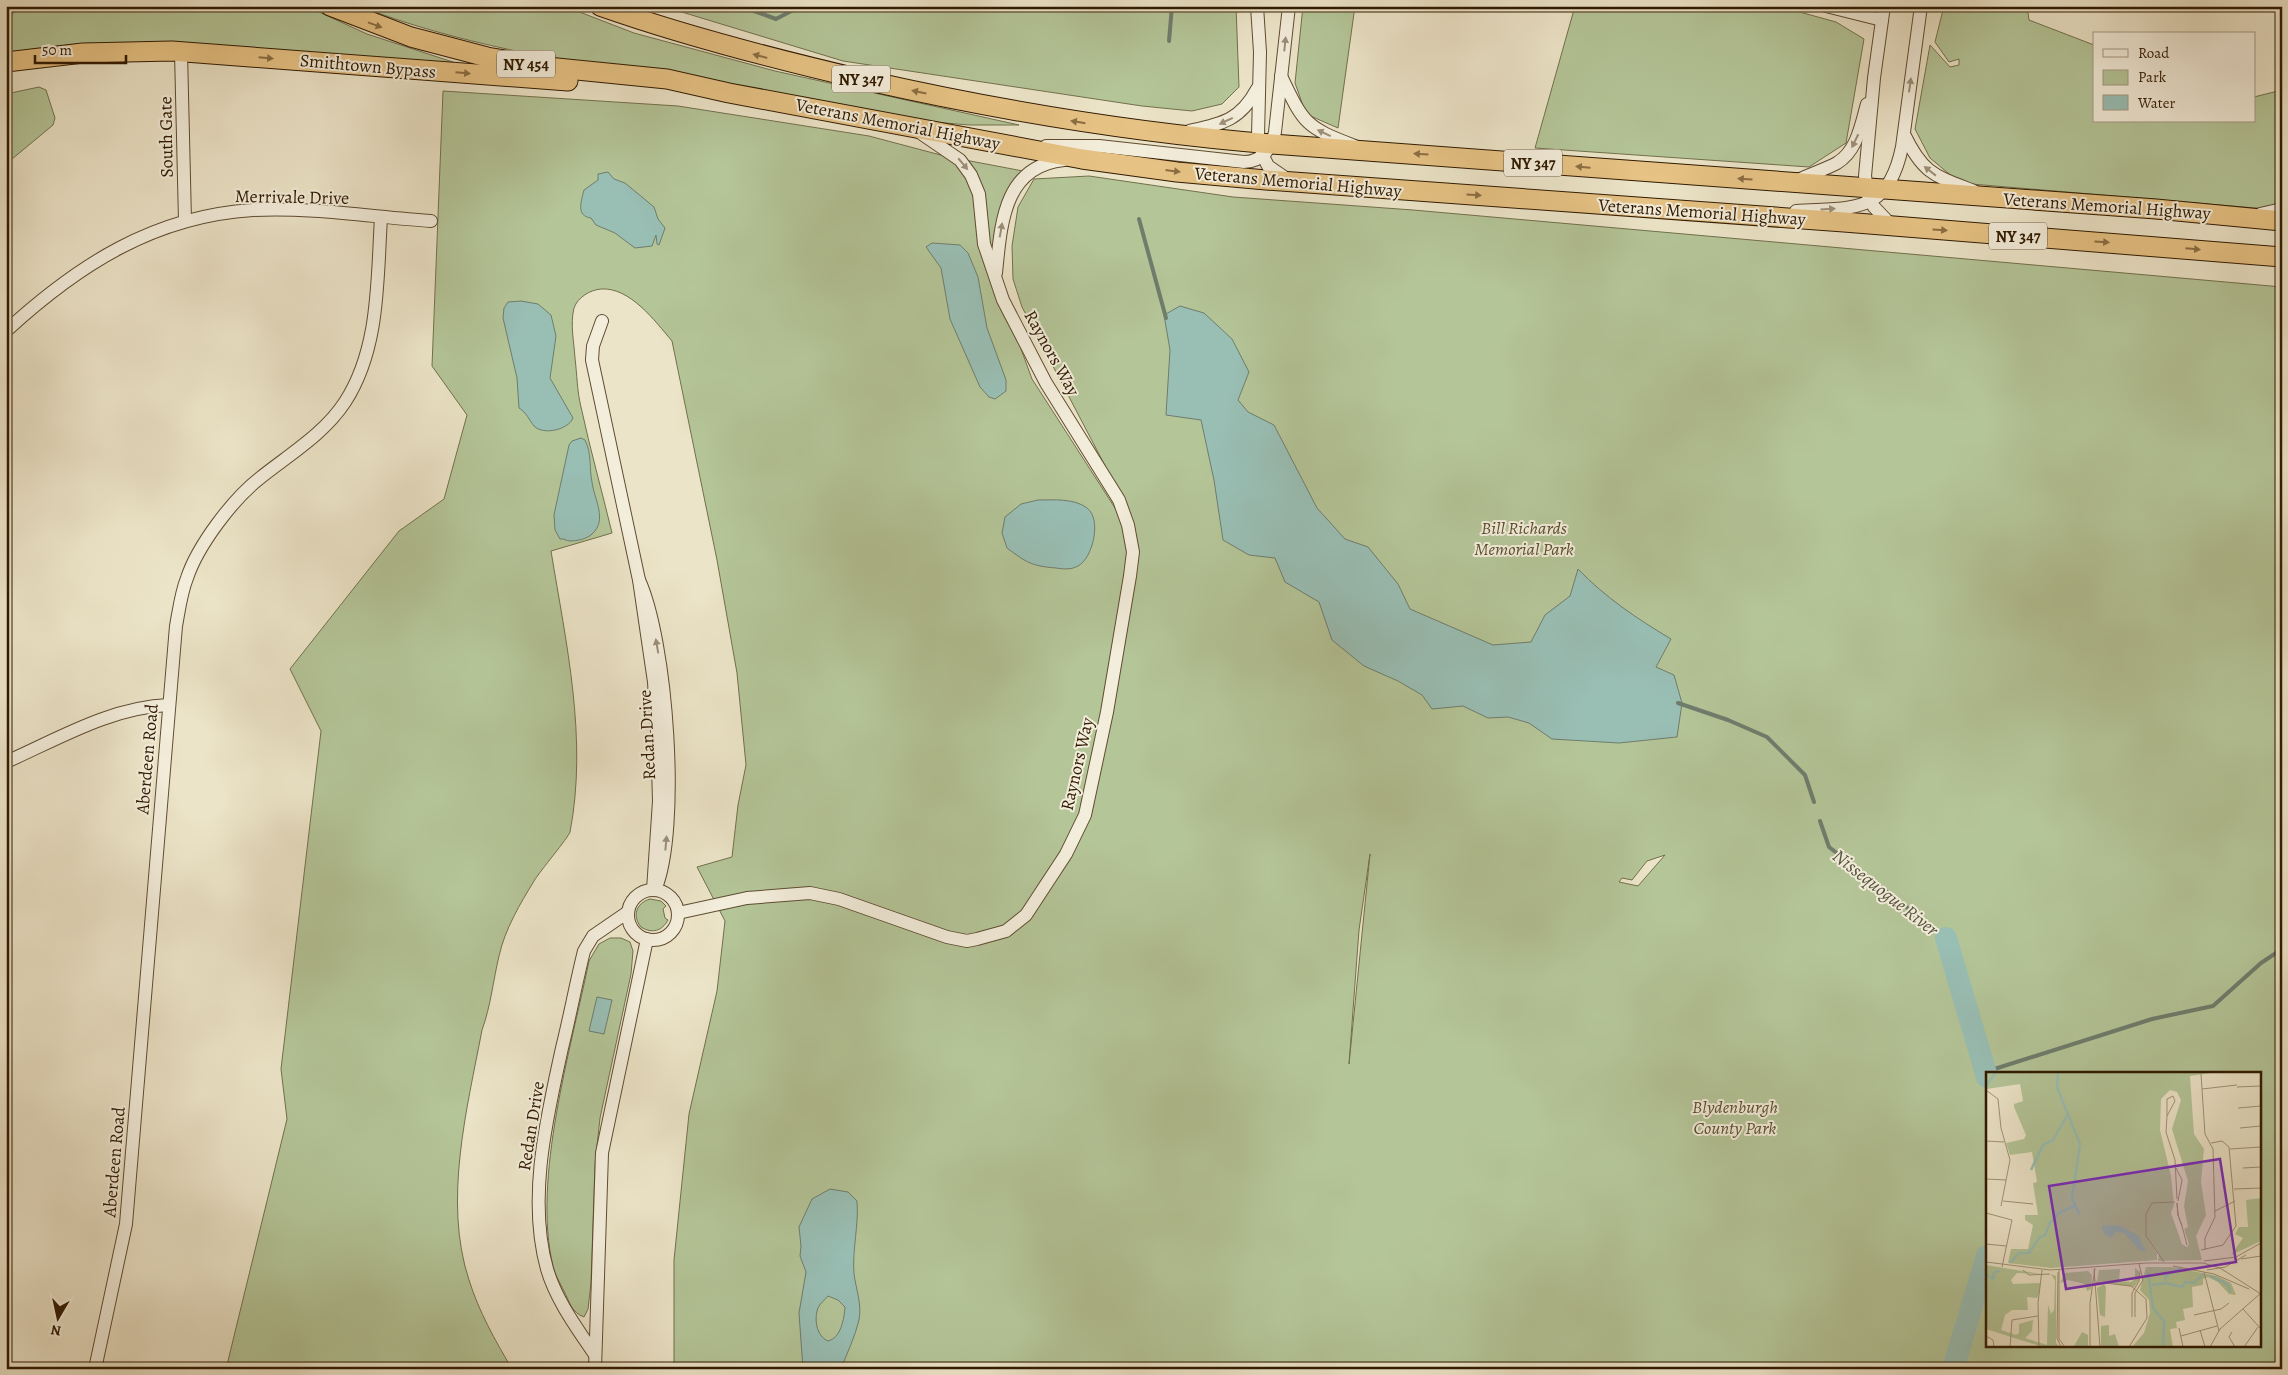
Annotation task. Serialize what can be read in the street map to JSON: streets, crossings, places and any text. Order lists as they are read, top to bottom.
{
  "streets": {
    "highway": [
      "NY 454",
      "Smithtown Bypass",
      "NY 347",
      "Veterans Memorial Highway"
    ],
    "street": [
      "South Gate",
      "Merrivale Drive",
      "Raynors Way",
      "Redan Drive",
      "Aberdeen Road"
    ]
  },
  "crossings": [
    ["Smithtown Bypass", "Veterans Memorial Highway"],
    ["Smithtown Bypass", "South Gate"],
    ["Veterans Memorial Highway", "Raynors Way"],
    ["South Gate", "Merrivale Drive"],
    ["Merrivale Drive", "Aberdeen Road"],
    ["Raynors Way", "Redan Drive"]
  ],
  "one_way": ["Smithtown Bypass"],
  "water": ["Nissequogue River"],
  "parks": ["Bill Richards Memorial Park", "Blydenburgh County Park"],
  "legend": ["Road", "Park", "Water"],
  "scale_bar": "50 m",
  "north": "bottom"
}
